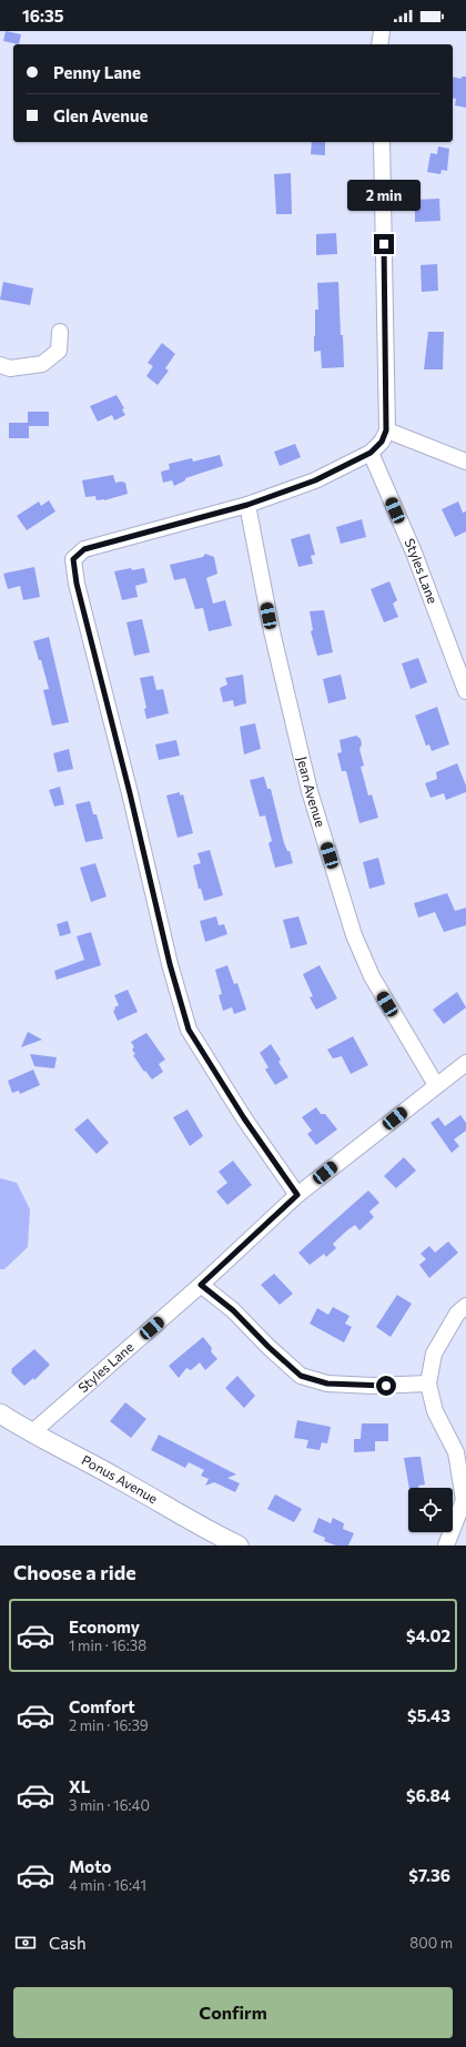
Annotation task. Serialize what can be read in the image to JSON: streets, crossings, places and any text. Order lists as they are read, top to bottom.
{
  "streets": {
    "street": ["Styles Lane", "Jean Avenue", "Ponus Avenue"]
  },
  "crossings": [
    ["Styles Lane", "Jean Avenue"],
    ["Styles Lane", "Ponus Avenue"]
  ],
  "page": {
    "status": "16:35",
    "banner": ["Penny Lane", "Glen Avenue"],
    "bubble": "2 min",
    "heading": "Choose a ride",
    "list": [
      {
        "name": "Economy",
        "note": "1 min · 16:38",
        "value": "$4.02"
      },
      {
        "name": "Comfort",
        "note": "2 min · 16:39",
        "value": "$5.43"
      },
      {
        "name": "XL",
        "note": "3 min · 16:40",
        "value": "$6.84"
      },
      {
        "name": "Moto",
        "note": "4 min · 16:41",
        "value": "$7.36"
      }
    ],
    "pay": ["Cash", "800 m"],
    "buttons": "Confirm"
  }
}
